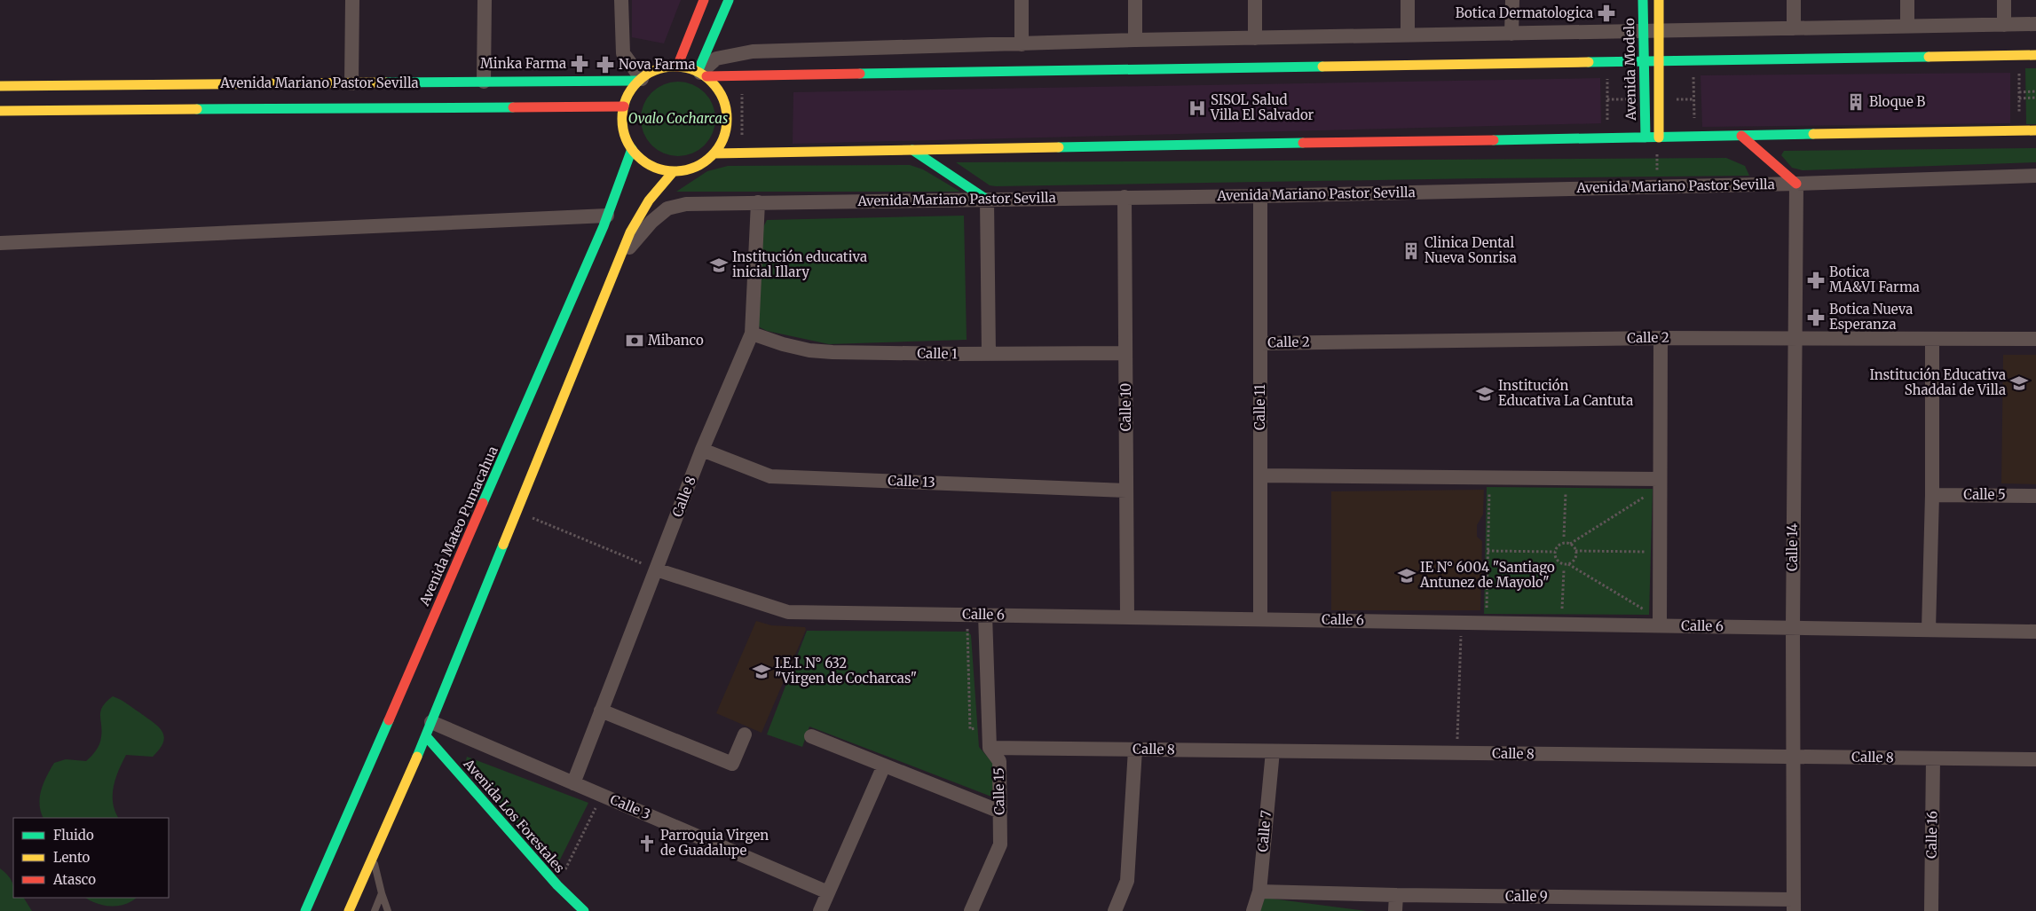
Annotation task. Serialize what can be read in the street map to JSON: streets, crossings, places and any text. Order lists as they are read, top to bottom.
{
  "streets": {
    "main road": [
      "Avenida Modelo",
      "Avenida Mariano Pastor Sevilla",
      "Avenida Mateo Pumacahua",
      "Avenida Los Forestales"
    ],
    "street": [
      "Calle 2",
      "Calle 1",
      "Calle 10",
      "Calle 11",
      "Calle 13",
      "Calle 5",
      "Calle 8",
      "Calle 14",
      "Calle 6",
      "Calle 15",
      "Calle 3",
      "Calle 7",
      "Calle 16",
      "Calle 9"
    ]
  },
  "crossings": [
    ["Avenida Mariano Pastor Sevilla", "Calle 10"],
    ["Avenida Mariano Pastor Sevilla", "Calle 11"],
    ["Avenida Mariano Pastor Sevilla", "Calle 8"],
    ["Avenida Mariano Pastor Sevilla", "Avenida Mateo Pumacahua"],
    ["Avenida Mariano Pastor Sevilla", "Calle 14"],
    ["Calle 2", "Calle 11"],
    ["Calle 2", "Calle 14"],
    ["Calle 1", "Calle 10"],
    ["Calle 1", "Calle 8"],
    ["Calle 10", "Calle 13"],
    ["Calle 10", "Calle 6"],
    ["Calle 11", "Calle 6"],
    ["Calle 13", "Calle 8"],
    ["Calle 8", "Calle 14"],
    ["Calle 8", "Calle 6"],
    ["Calle 8", "Calle 15"],
    ["Calle 8", "Calle 3"],
    ["Calle 8", "Calle 7"],
    ["Calle 8", "Calle 16"],
    ["Calle 14", "Calle 6"],
    ["Calle 14", "Calle 9"],
    ["Calle 6", "Calle 15"],
    ["Calle 7", "Calle 9"]
  ],
  "parks": ["Ovalo Cocharcas"],
  "places": {
    "pharmacy": [
      "Botica Dermatologica",
      "Minka Farma",
      "Nova Farma",
      "Botica MA&VI Farma",
      "Botica Nueva Esperanza"
    ],
    "building": ["Bloque B", "Clinica Dental Nueva Sonrisa"],
    "hospital": ["SISOL Salud Villa El Salvador"],
    "school or university": [
      "Institución educativa inicial Illary",
      "Institución Educativa Shaddai de Villa",
      "Institución Educativa La Cantuta",
      "IE N° 6004 \"Santiago Antunez de Mayolo\"",
      "I.E.I. N° 632 \"Virgen de Cocharcas\""
    ],
    "bank": ["Mibanco"],
    "church": ["Parroquia Virgen de Guadalupe"]
  },
  "legend": ["Fluido", "Lento", "Atasco"]
}
